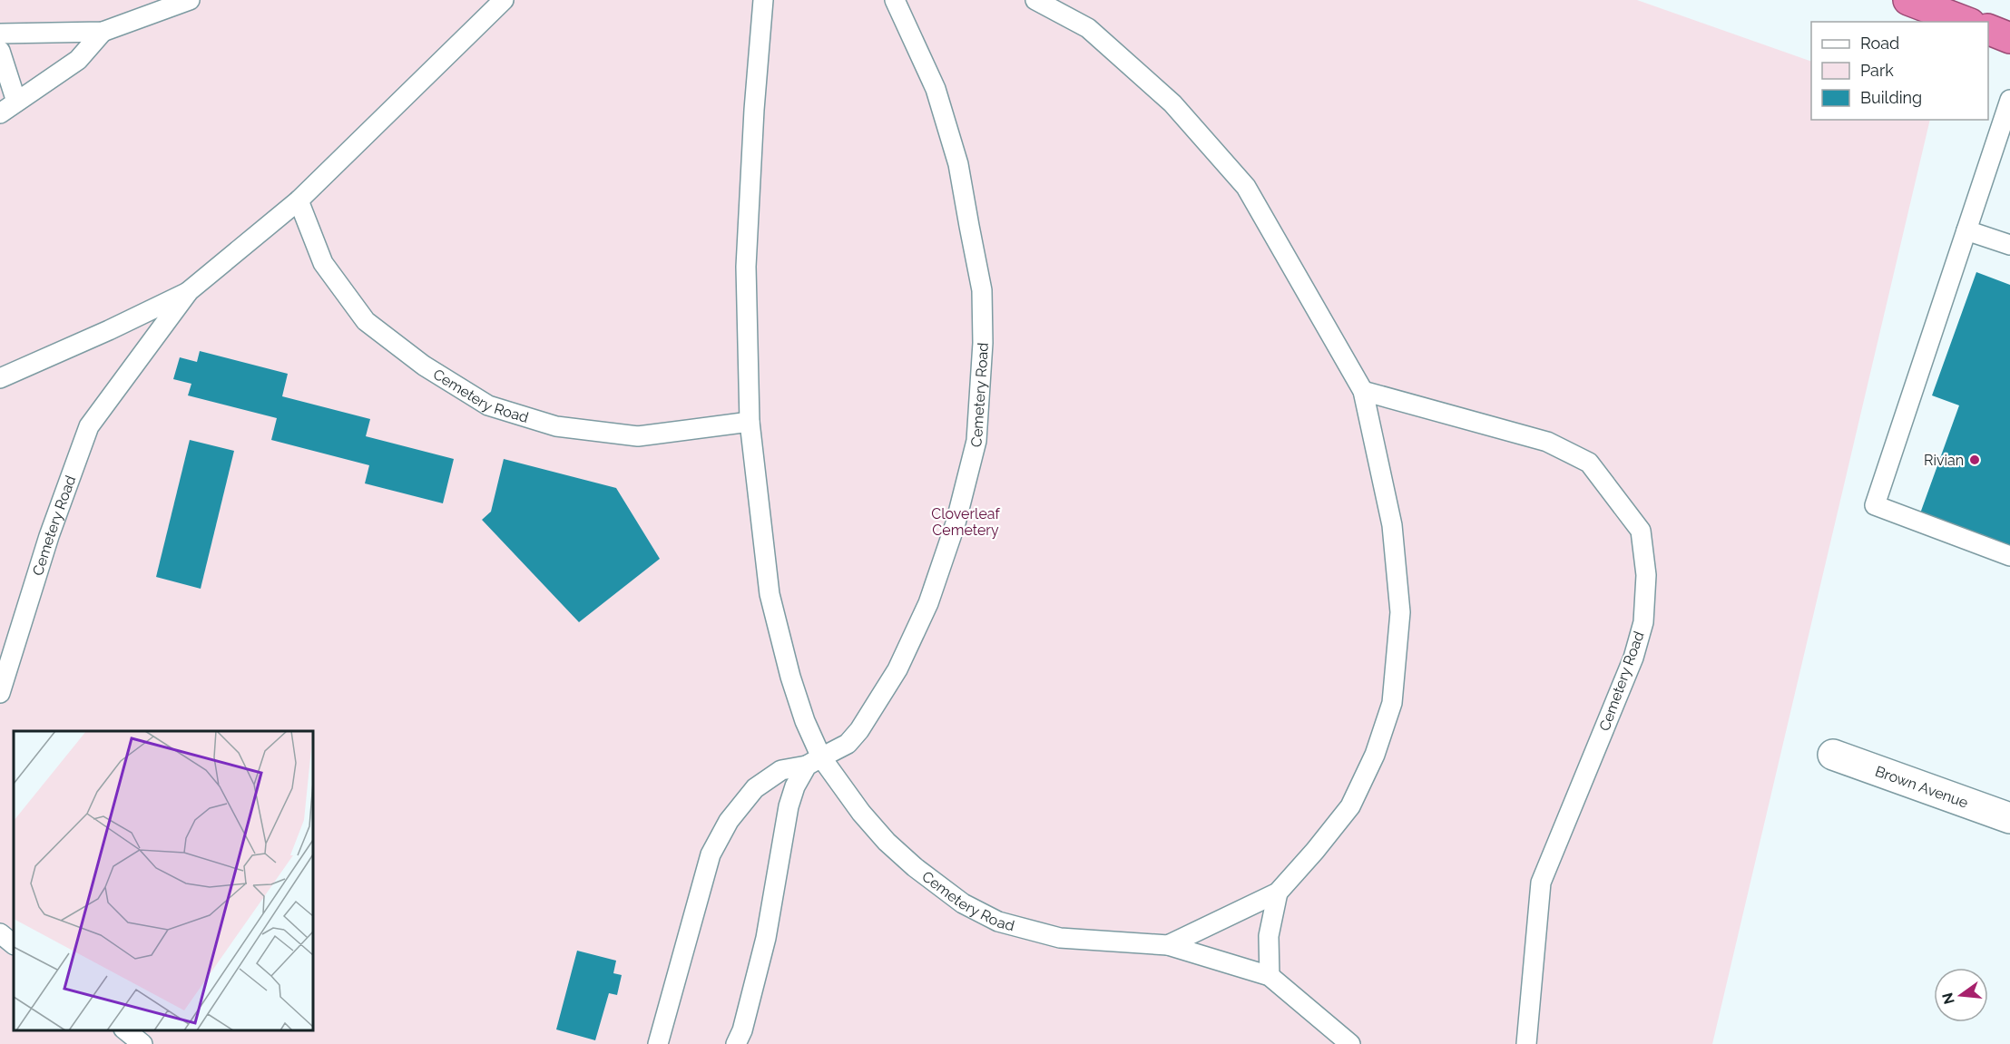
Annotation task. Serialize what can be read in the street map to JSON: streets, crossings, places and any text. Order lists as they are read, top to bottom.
{
  "streets": {
    "street": ["Brown Avenue"],
    "lane": ["Cemetery Road"]
  },
  "parks": ["Cloverleaf Cemetery"],
  "places": ["Rivian"],
  "legend": ["Road", "Park", "Building"],
  "north": "left"
}
